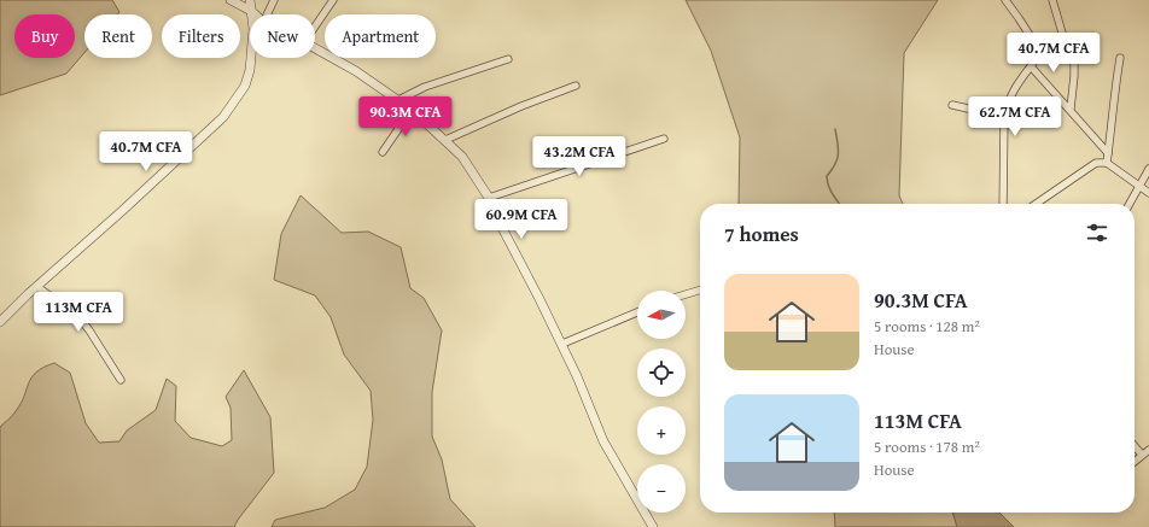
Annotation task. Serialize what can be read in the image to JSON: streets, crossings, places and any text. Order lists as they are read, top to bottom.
{
  "north": "left",
  "page": {
    "chip": [
      "Buy",
      "Rent",
      "Filters",
      "New",
      "Apartment"
    ],
    "price": [
      "40.7M CFA",
      "90.3M CFA",
      "62.7M CFA",
      "40.7M CFA",
      "43.2M CFA",
      "60.9M CFA",
      "113M CFA"
    ],
    "heading": "7 homes",
    "list": [
      {
        "name": "90.3M CFA",
        "note": "5 rooms · 128 m² · House"
      },
      {
        "name": "113M CFA",
        "note": "5 rooms · 178 m² · House"
      }
    ],
    "map_buttons": ["+", "−"]
  }
}
